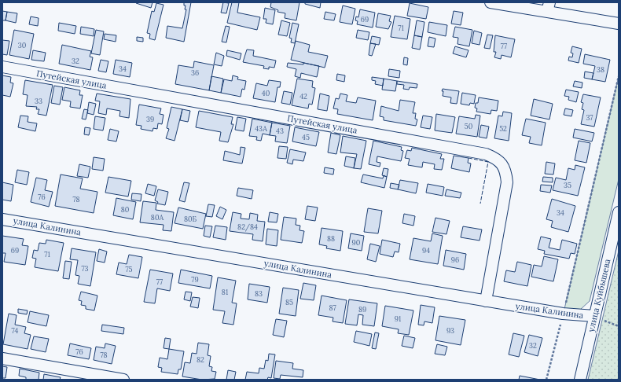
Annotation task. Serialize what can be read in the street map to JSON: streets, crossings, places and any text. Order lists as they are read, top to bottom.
{
  "streets": {
    "street": ["Путейская улица", "улица Калинина", "улица Куйбышева"]
  },
  "crossings": [
    ["Путейская улица", "улица Калинина"],
    ["улица Калинина", "улица Куйбышева"]
  ],
  "house_numbers": [
    "69",
    "71",
    "30",
    "77",
    "32",
    "34",
    "38",
    "36",
    "40",
    "42",
    "33",
    "37",
    "39",
    "50",
    "43А",
    "52",
    "43",
    "45",
    "35",
    "76",
    "78",
    "80",
    "34",
    "80А",
    "80Б",
    "82/84",
    "88",
    "90",
    "69",
    "94",
    "71",
    "96",
    "73",
    "75",
    "79",
    "77",
    "81",
    "83",
    "85",
    "87",
    "89",
    "91",
    "74",
    "93",
    "32",
    "76",
    "78",
    "82"
  ]
}
